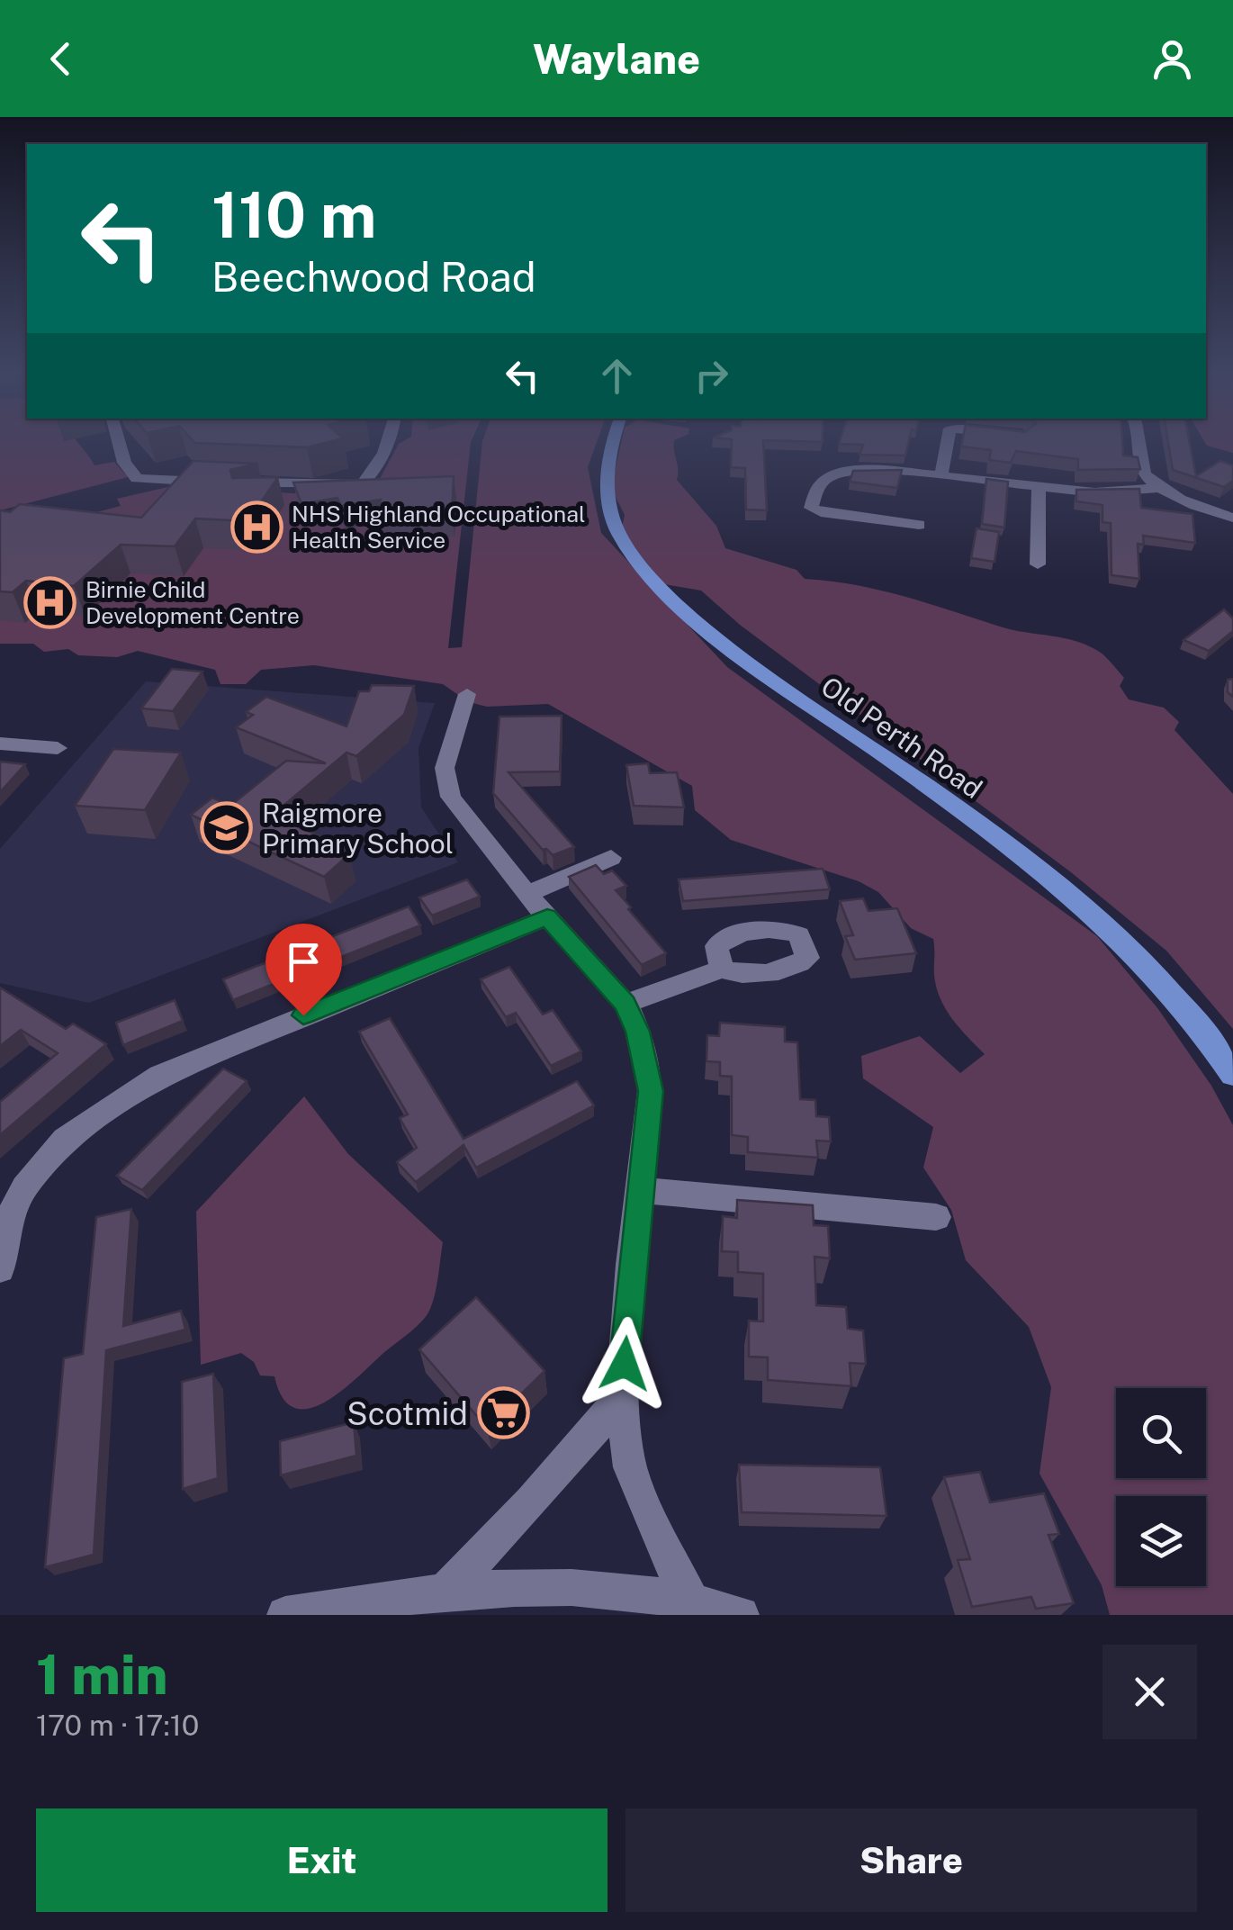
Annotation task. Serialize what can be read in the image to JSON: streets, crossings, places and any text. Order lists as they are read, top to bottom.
{
  "streets": {
    "main road": ["Old Perth Road"]
  },
  "places": {
    "hospital": ["NHS Highland Occupational Health Service", "Birnie Child Development Centre"],
    "school or university": ["Raigmore Primary School"],
    "supermarket": ["Scotmid"]
  },
  "page": {
    "header": "Waylane",
    "turn": ["110 m", "Beechwood Road"],
    "heading": ["1 min", "170 m · 17:10"],
    "buttons": ["Exit", "Share"]
  }
}
